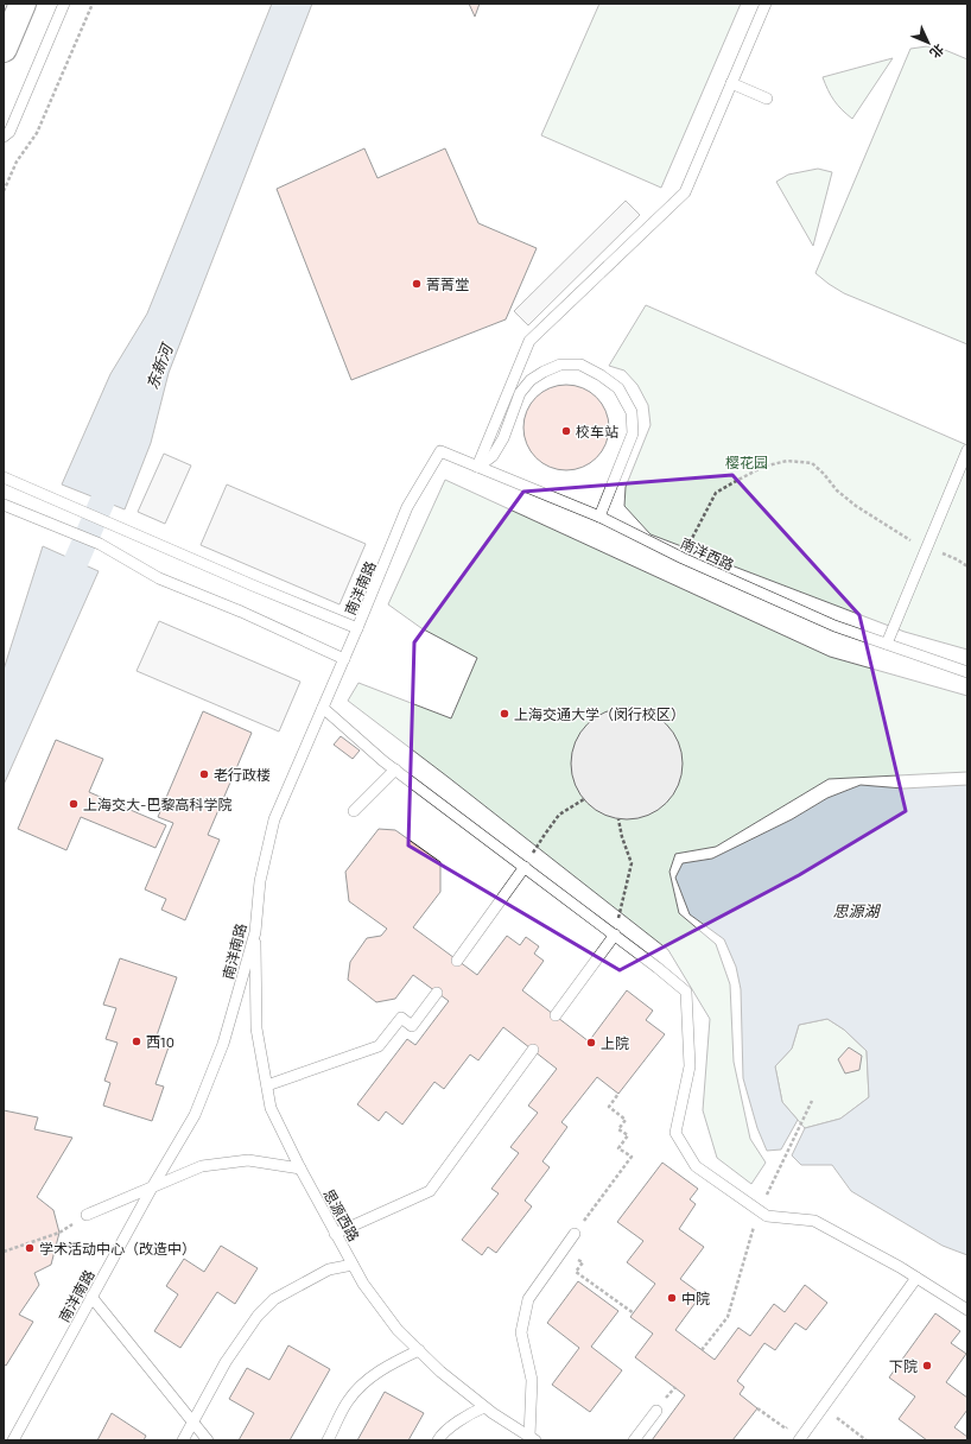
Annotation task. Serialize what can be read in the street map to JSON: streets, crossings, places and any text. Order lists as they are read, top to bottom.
{
  "streets": {
    "lane": ["南洋西路", "南洋南路", "思源西路"]
  },
  "crossings": [
    ["南洋西路", "南洋南路"],
    ["南洋南路", "思源西路"]
  ],
  "water": ["东新河", "思源湖"],
  "parks": ["樱花园"],
  "places": [
    "菁菁堂",
    "校车站",
    "上海交通大学（闵行校区）",
    "老行政楼",
    "上海交大-巴黎高科学院",
    "西10",
    "上院",
    "学术活动中心（改造中）",
    "中院",
    "下院"
  ],
  "north": "bottom right"
}
